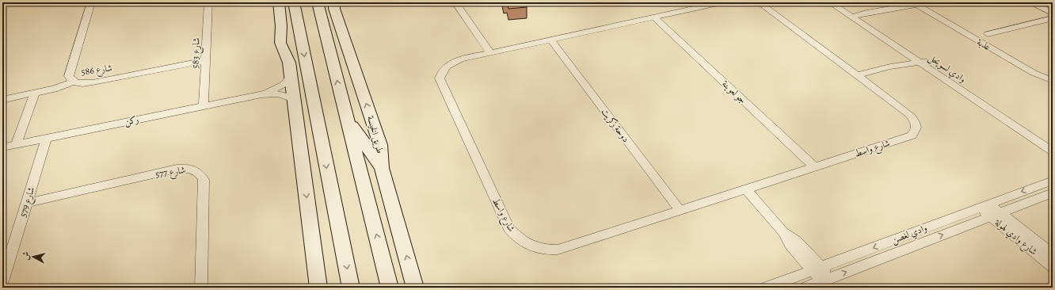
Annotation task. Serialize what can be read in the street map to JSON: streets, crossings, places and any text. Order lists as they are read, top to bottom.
{
  "streets": {
    "main road": ["طريق الخيسة"],
    "street": [
      "عذبة",
      "شارع 583",
      "وادي لسويحل",
      "شارع 586",
      "جو لعوينة",
      "ركن",
      "دوحة زكريت",
      "شارع واسط",
      "شارع 577",
      "شارع 579",
      "وادي لغصن",
      "شارع وادي لهولة"
    ]
  },
  "crossings": [
    ["عذبة", "وادي لسويحل"],
    ["شارع 583", "شارع 586"],
    ["شارع 583", "ركن"],
    ["جو لعوينة", "شارع واسط"],
    ["ركن", "شارع 579"],
    ["دوحة زكريت", "شارع واسط"],
    ["شارع 577", "شارع 579"],
    ["وادي لغصن", "شارع وادي لهولة"]
  ],
  "north": "left"
}
